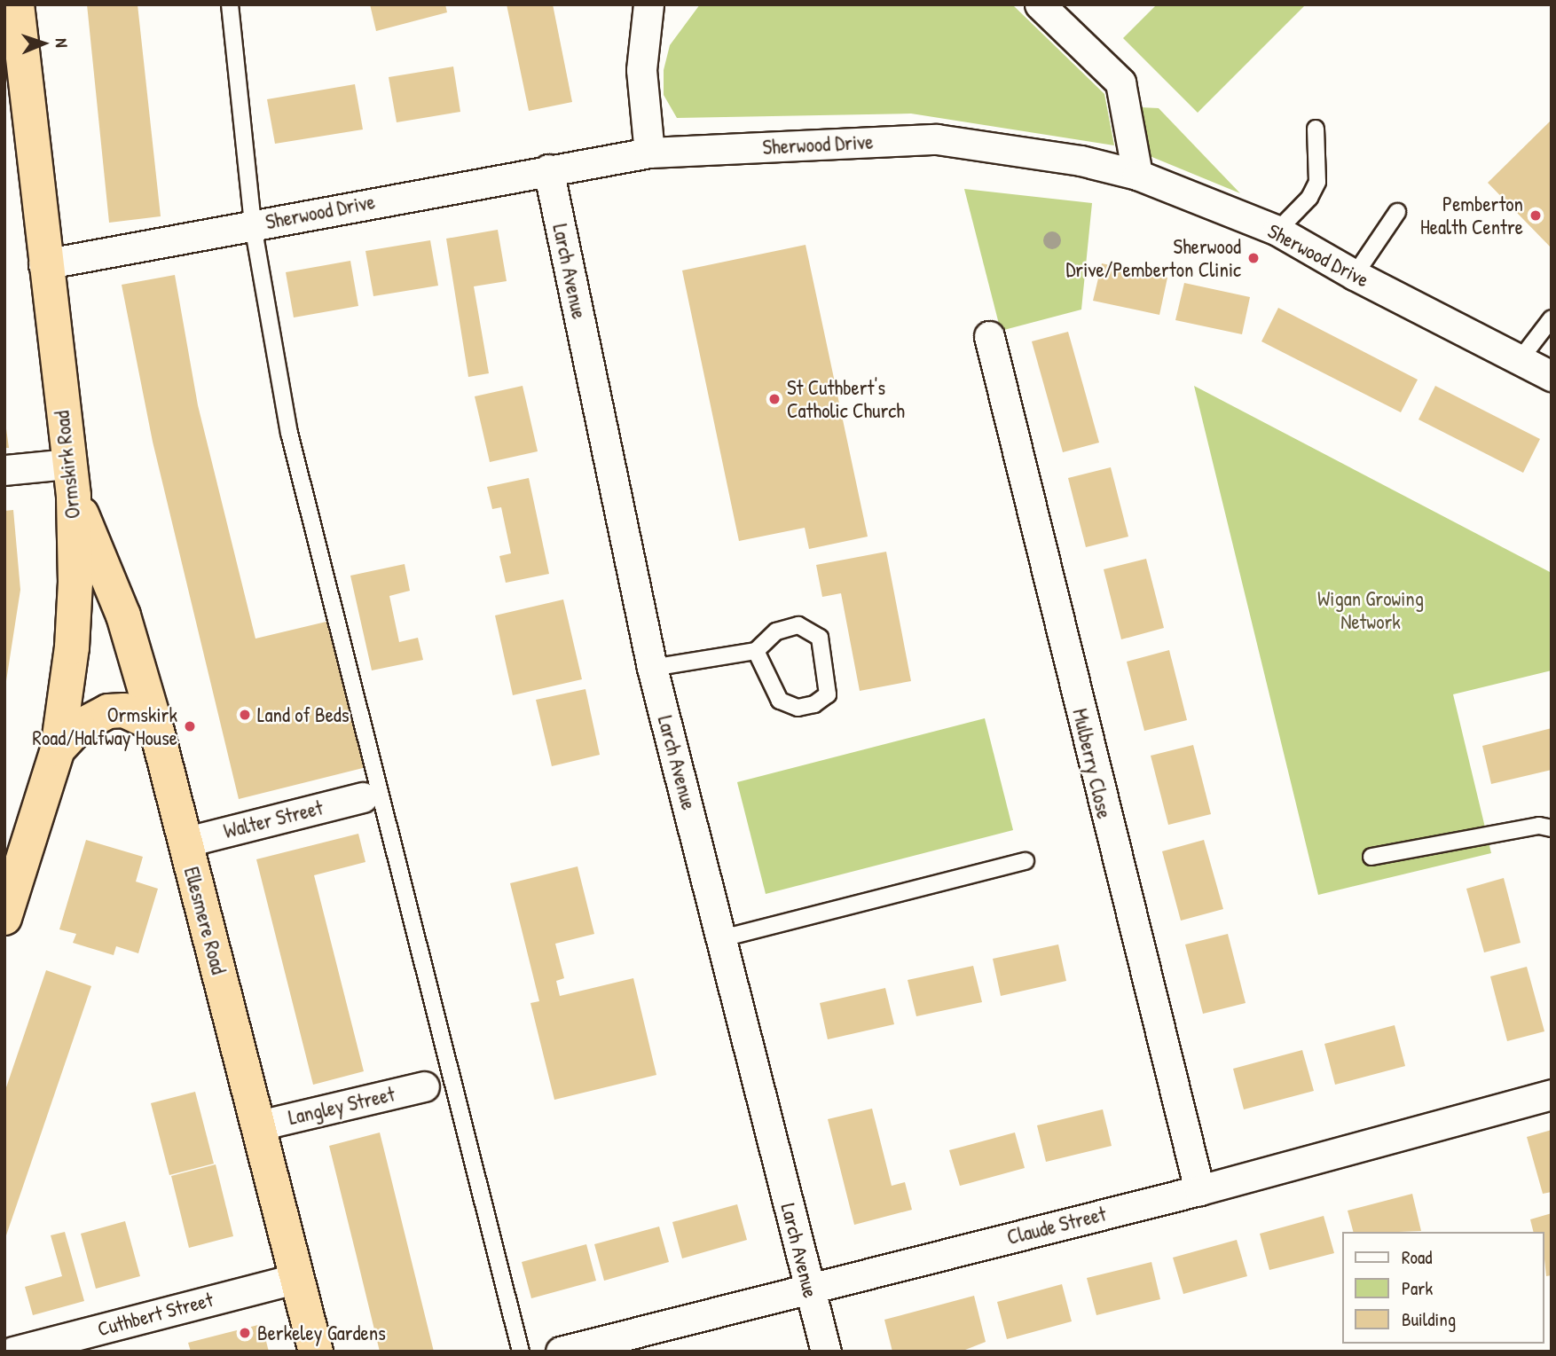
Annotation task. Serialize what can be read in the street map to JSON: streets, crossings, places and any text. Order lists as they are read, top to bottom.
{
  "streets": {
    "highway": ["Ormskirk Road", "Ellesmere Road"],
    "street": [
      "Sherwood Drive",
      "Larch Avenue",
      "Mulberry Close",
      "Walter Street",
      "Langley Street",
      "Claude Street",
      "Cuthbert Street"
    ]
  },
  "crossings": [
    ["Sherwood Drive", "Larch Avenue"],
    ["Sherwood Drive", "Ormskirk Road"],
    ["Larch Avenue", "Claude Street"],
    ["Ormskirk Road", "Ellesmere Road"],
    ["Mulberry Close", "Claude Street"],
    ["Walter Street", "Ellesmere Road"],
    ["Ellesmere Road", "Langley Street"],
    ["Ellesmere Road", "Cuthbert Street"]
  ],
  "parks": ["Wigan Growing Network"],
  "places": [
    "Pemberton Health Centre",
    "Sherwood Drive/Pemberton Clinic",
    "St Cuthbert's Catholic Church",
    "Land of Beds",
    "Ormskirk Road/Halfway House",
    "Berkeley Gardens"
  ],
  "legend": ["Road", "Park", "Building"],
  "north": "right"
}
